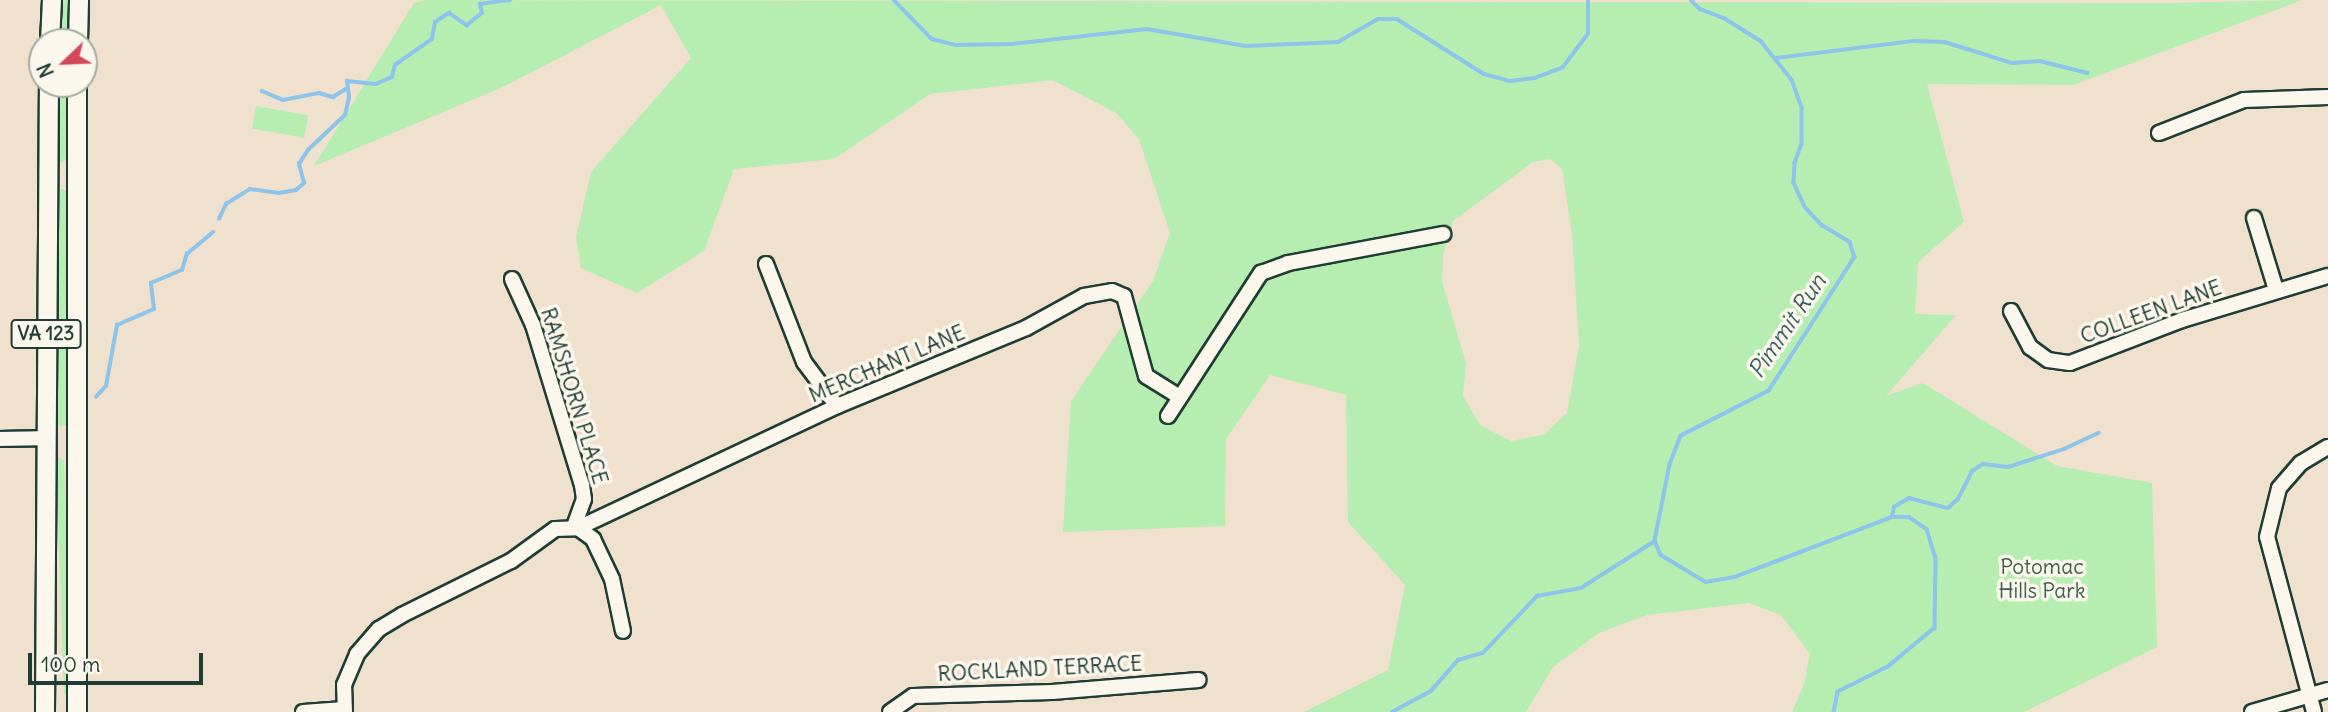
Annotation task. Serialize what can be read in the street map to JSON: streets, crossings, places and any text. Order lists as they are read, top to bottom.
{
  "streets": {
    "main road": ["VA 123"],
    "street": [
      "COLLEEN LANE",
      "MERCHANT LANE",
      "RAMSHORN PLACE",
      "ROCKLAND TERRACE"
    ]
  },
  "crossings": [
    ["MERCHANT LANE", "RAMSHORN PLACE"]
  ],
  "water": ["Pimmit Run"],
  "parks": ["Potomac Hills Park"],
  "scale_bar": "100 m",
  "north": "bottom left"
}
